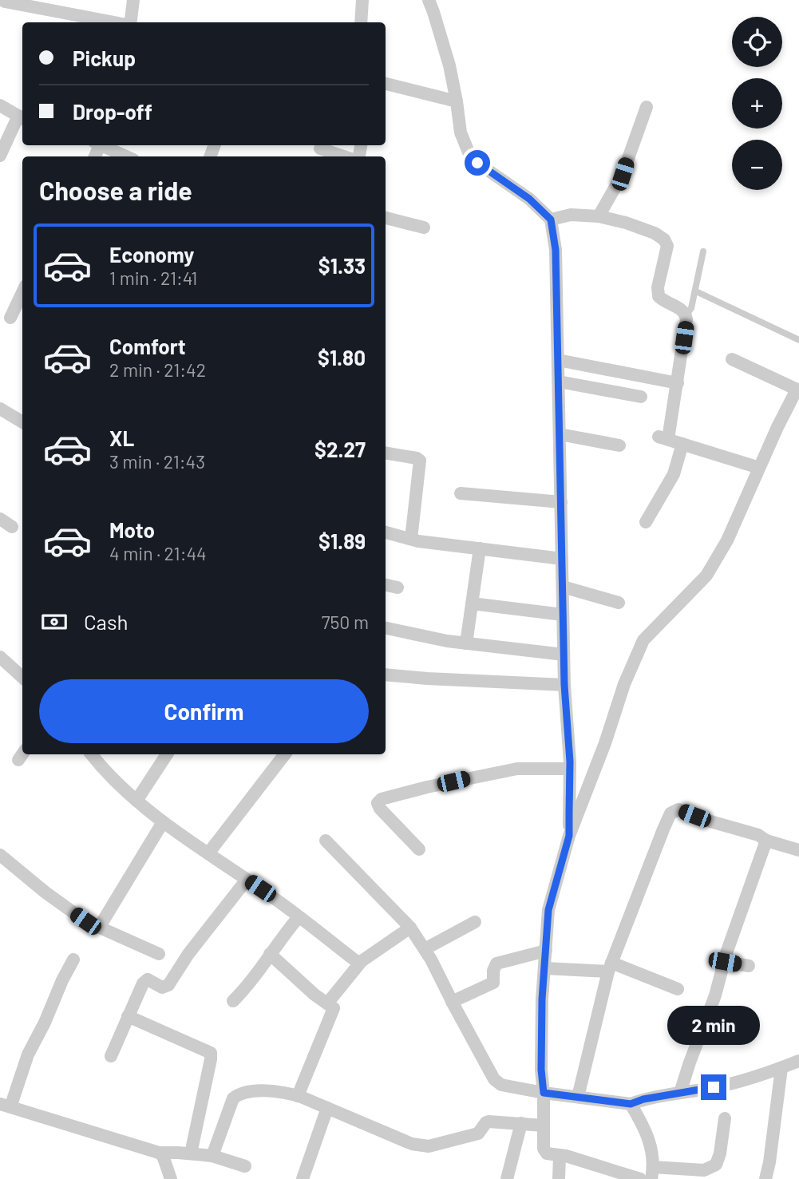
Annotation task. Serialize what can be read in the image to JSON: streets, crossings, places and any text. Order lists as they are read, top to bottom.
{
  "page": {
    "map_buttons": ["+", "−"],
    "banner": ["Pickup", "Drop-off"],
    "heading": "Choose a ride",
    "list": [
      {
        "name": "Economy",
        "note": "1 min · 21:41",
        "value": "$1.33"
      },
      {
        "name": "Comfort",
        "note": "2 min · 21:42",
        "value": "$1.80"
      },
      {
        "name": "XL",
        "note": "3 min · 21:43",
        "value": "$2.27"
      },
      {
        "name": "Moto",
        "note": "4 min · 21:44",
        "value": "$1.89"
      }
    ],
    "pay": ["Cash", "750 m"],
    "buttons": "Confirm",
    "bubble": "2 min"
  }
}
